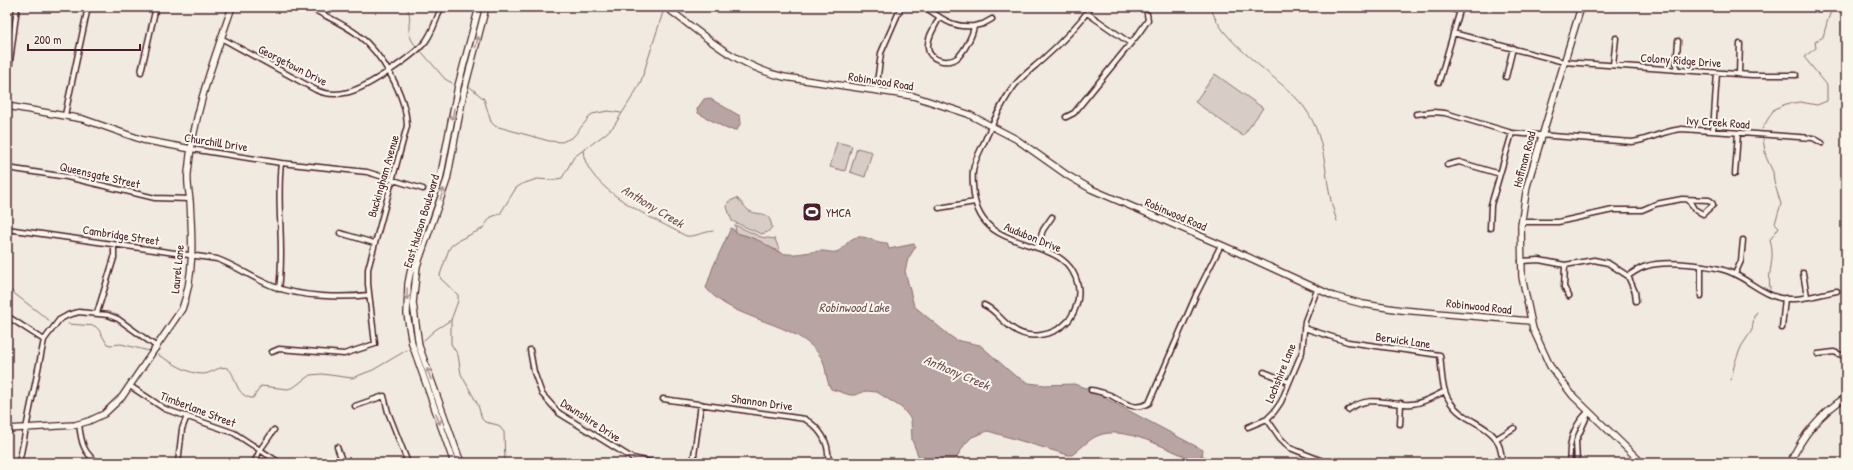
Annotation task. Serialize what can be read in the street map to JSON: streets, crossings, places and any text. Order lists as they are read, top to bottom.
{
  "streets": {
    "main road": [
      "Robinwood Road",
      "Churchill Drive",
      "Hoffman Road",
      "East Hudson Boulevard",
      "Laurel Lane"
    ],
    "street": [
      "Colony Ridge Drive",
      "Georgetown Drive",
      "Ivy Creek Road",
      "Queensgate Street",
      "Buckingham Avenue",
      "Cambridge Street",
      "Audubon Drive",
      "Berwick Lane",
      "Lochshire Lane",
      "Shannon Drive",
      "Timberlane Street",
      "Dawnshire Drive"
    ]
  },
  "crossings": [
    ["Colony Ridge Drive", "Hoffman Road"],
    ["Georgetown Drive", "Buckingham Avenue"],
    ["Georgetown Drive", "Laurel Lane"],
    ["Robinwood Road", "Hoffman Road"],
    ["Robinwood Road", "Audubon Drive"],
    ["Robinwood Road", "Lochshire Lane"],
    ["Ivy Creek Road", "Hoffman Road"],
    ["Churchill Drive", "Buckingham Avenue"],
    ["Churchill Drive", "Laurel Lane"],
    ["Queensgate Street", "Laurel Lane"],
    ["Buckingham Avenue", "Cambridge Street"],
    ["Cambridge Street", "Laurel Lane"],
    ["Laurel Lane", "Timberlane Street"],
    ["Berwick Lane", "Lochshire Lane"]
  ],
  "water": ["Anthony Creek", "Robinwood Lake"],
  "places": {
    "sports": ["YMCA"]
  },
  "scale_bar": "200 m"
}
